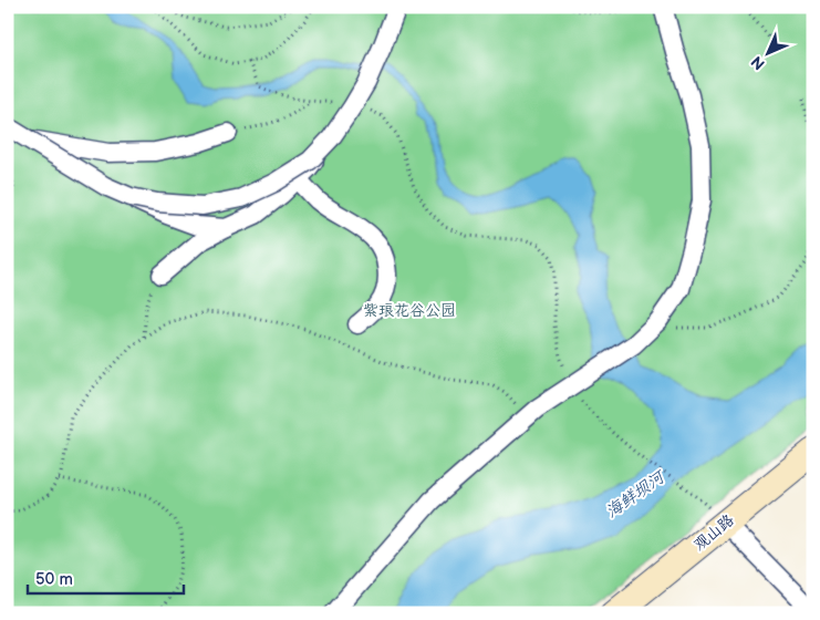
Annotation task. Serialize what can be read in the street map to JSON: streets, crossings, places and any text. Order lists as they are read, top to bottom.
{
  "streets": {
    "street": ["观山路"]
  },
  "water": ["海鲜坝河"],
  "parks": ["紫琅花谷公园"],
  "scale_bar": "50 m",
  "north": "bottom left"
}
